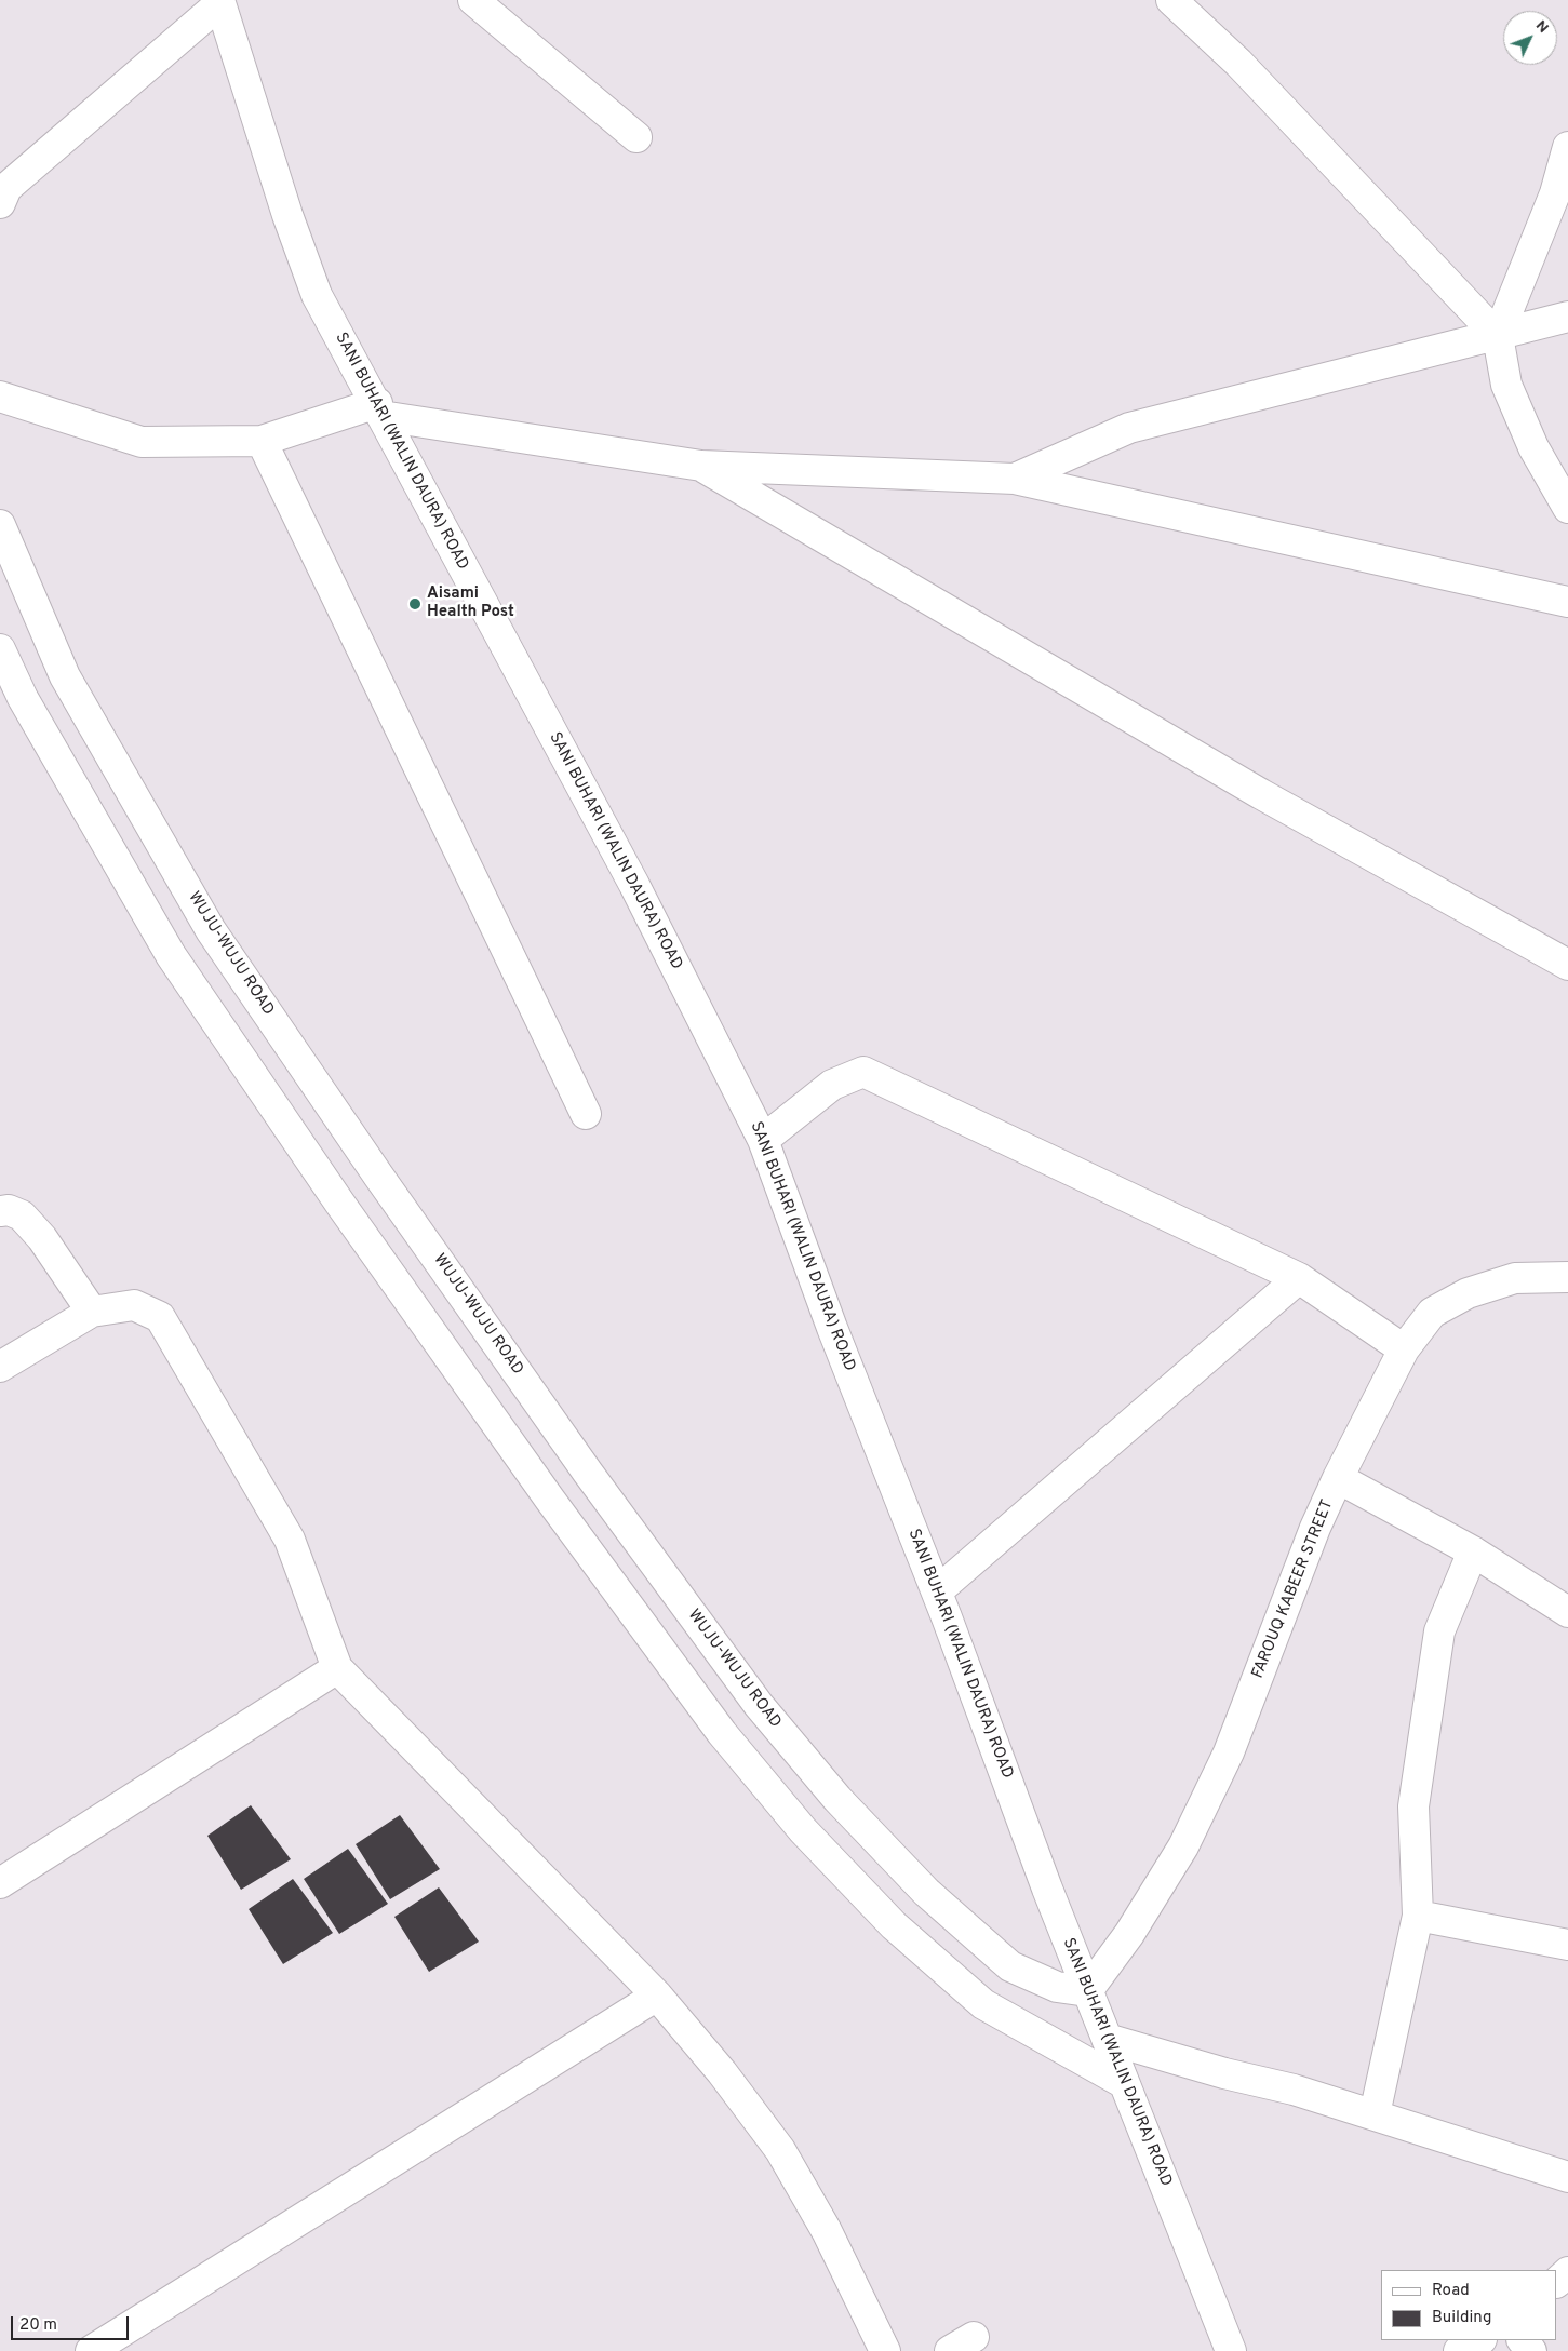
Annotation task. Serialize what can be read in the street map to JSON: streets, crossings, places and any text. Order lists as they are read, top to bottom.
{
  "streets": {
    "street": ["SANI BUHARI (WALIN DAURA) ROAD", "WUJU-WUJU ROAD", "FAROUQ KABEER STREET"]
  },
  "crossings": [
    ["SANI BUHARI (WALIN DAURA) ROAD", "WUJU-WUJU ROAD"],
    ["SANI BUHARI (WALIN DAURA) ROAD", "FAROUQ KABEER STREET"],
    ["WUJU-WUJU ROAD", "FAROUQ KABEER STREET"]
  ],
  "places": ["Aisami Health Post"],
  "legend": ["Road", "Building"],
  "scale_bar": "20 m",
  "north": "top right"
}
